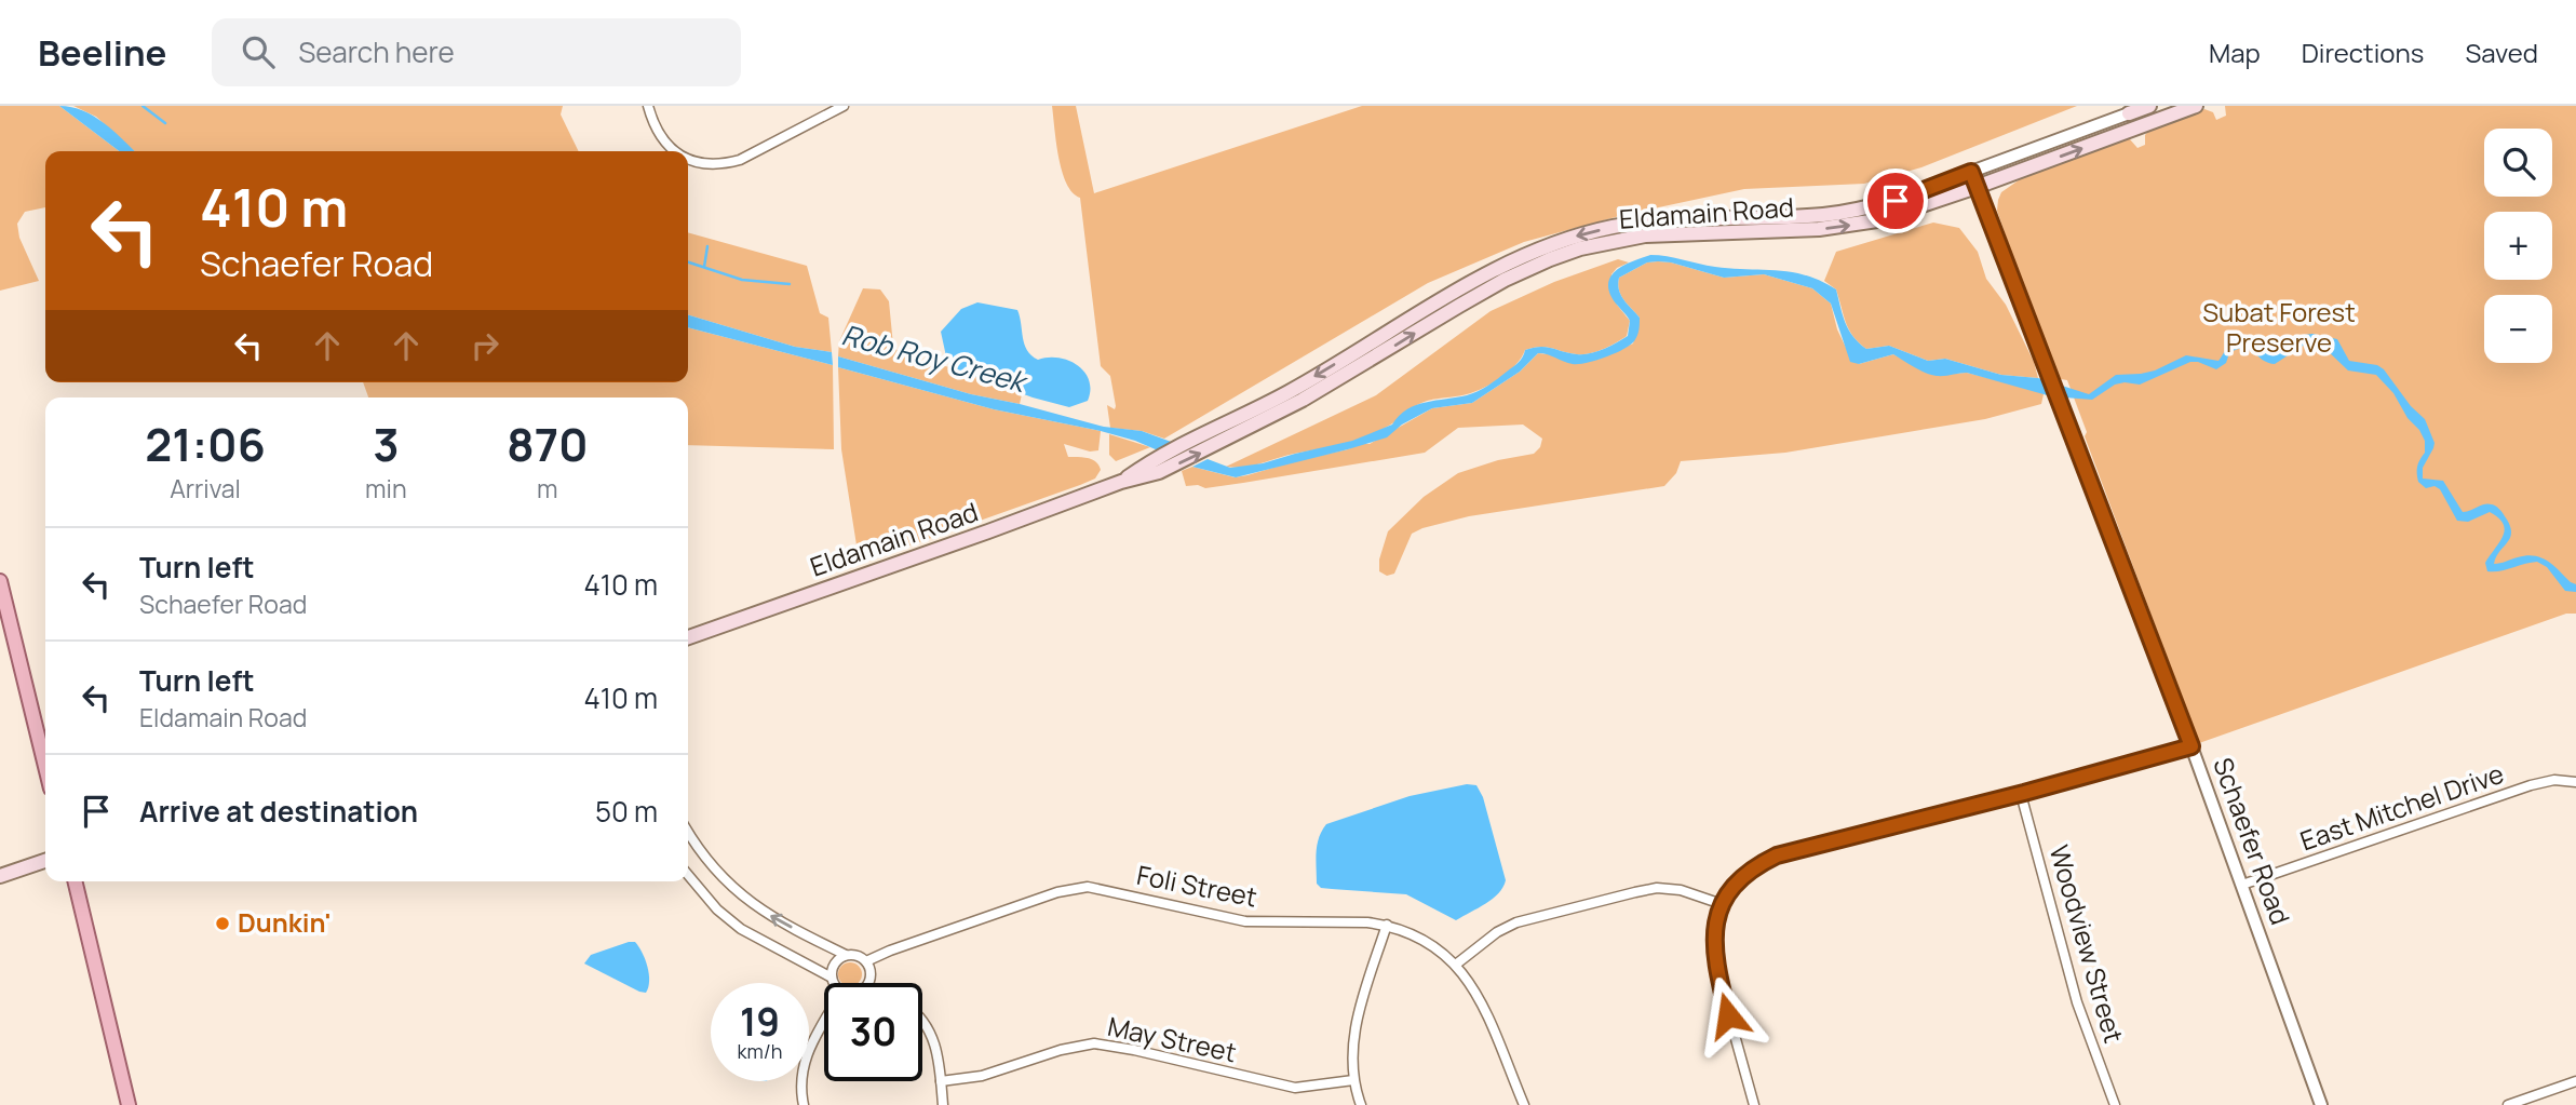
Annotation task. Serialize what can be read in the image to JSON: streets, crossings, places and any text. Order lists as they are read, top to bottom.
{
  "streets": {
    "main road": ["Eldamain Road"],
    "street": [
      "East Mitchel Drive",
      "Schaefer Road",
      "Foli Street",
      "Woodview Street",
      "May Street"
    ]
  },
  "crossings": [
    ["Eldamain Road", "Schaefer Road"],
    ["East Mitchel Drive", "Schaefer Road"]
  ],
  "water": ["Rob Roy Creek"],
  "parks": ["Subat Forest Preserve"],
  "places": ["Dunkin'"],
  "page": {
    "header": "Beeline",
    "search": "Search here",
    "nav": ["Map", "Directions", "Saved"],
    "map_buttons": ["+", "−"],
    "turn": ["410 m", "Schaefer Road"],
    "eta": [
      "21:06",
      "Arrival",
      "3",
      "min",
      "870",
      "m"
    ],
    "list": [
      {
        "name": "Turn left",
        "note": "Schaefer Road",
        "value": "410 m"
      },
      {
        "name": "Turn left",
        "note": "Eldamain Road",
        "value": "410 m"
      },
      {
        "name": "Arrive at destination",
        "value": "50 m"
      }
    ],
    "speed": "19 km/h",
    "limit": "30"
  }
}
